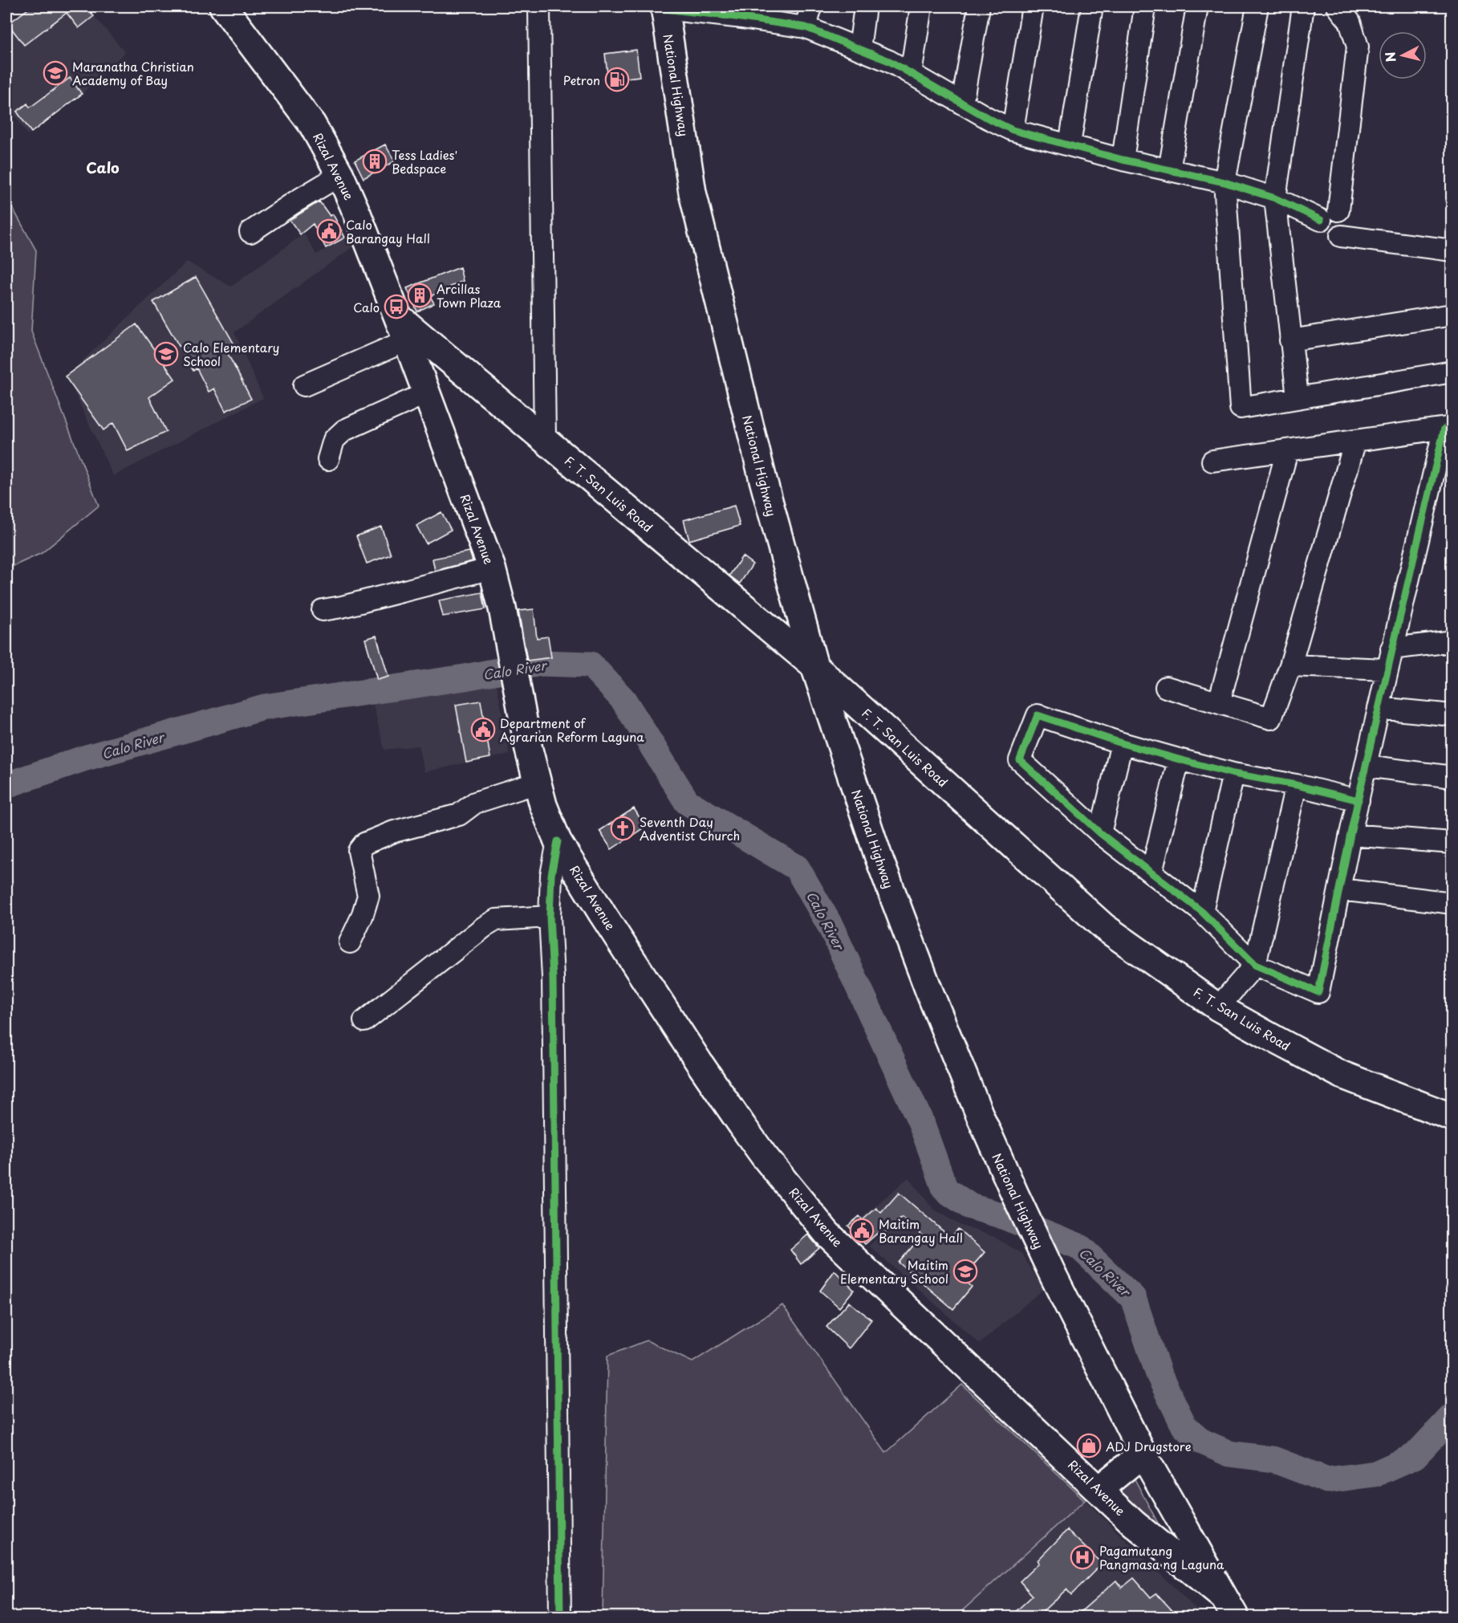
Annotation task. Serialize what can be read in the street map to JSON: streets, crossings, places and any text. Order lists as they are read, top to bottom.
{
  "streets": {
    "main road": ["National Highway", "Rizal Avenue", "F. T. San Luis Road"]
  },
  "crossings": [
    ["National Highway", "Rizal Avenue"],
    ["National Highway", "F. T. San Luis Road"],
    ["Rizal Avenue", "F. T. San Luis Road"]
  ],
  "districts": ["Calo"],
  "water": ["Calo River"],
  "places": {
    "school or university": ["Maranatha Christian Academy of Bay", "Calo Elementary School", "Maitim Elementary School"],
    "fuel station": ["Petron"],
    "building": ["Tess Ladies' Bedspace", "Arcillas Town Plaza"],
    "public building": ["Calo Barangay Hall", "Department of Agrarian Reform Laguna", "Maitim Barangay Hall"],
    "bus stop": ["Calo"],
    "church": ["Seventh Day Adventist Church"],
    "shop": ["ADJ Drugstore"],
    "hospital": ["Pagamutang Pangmasa ng Laguna"]
  },
  "north": "left"
}
